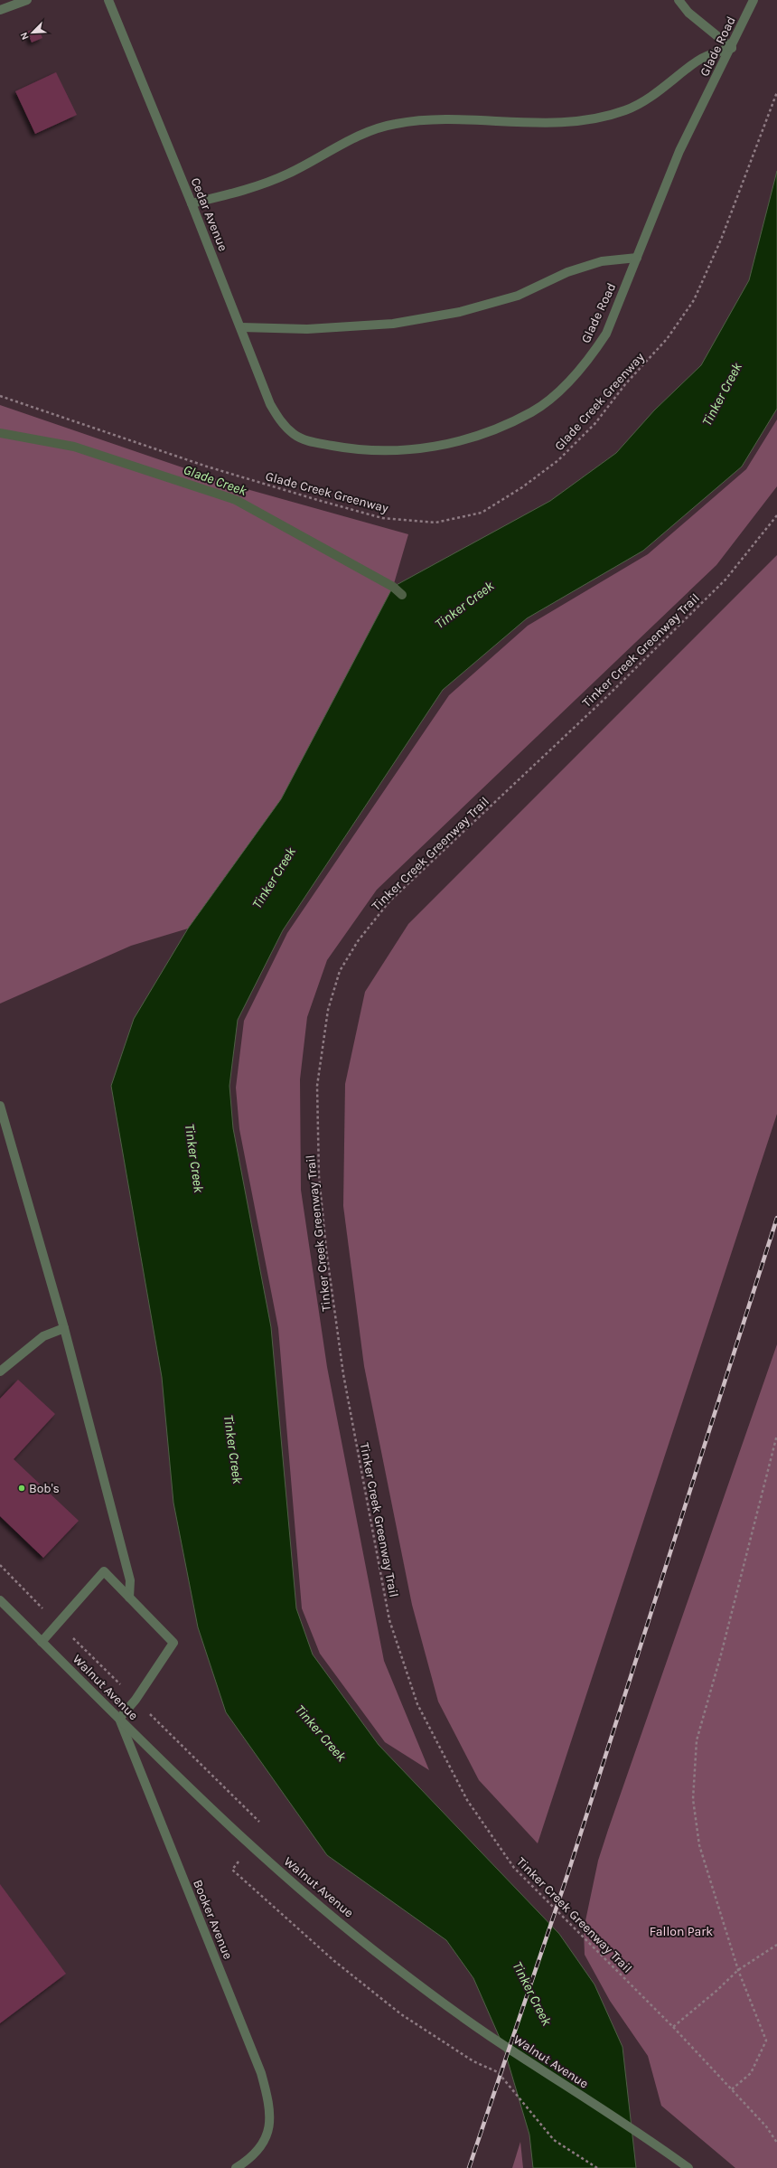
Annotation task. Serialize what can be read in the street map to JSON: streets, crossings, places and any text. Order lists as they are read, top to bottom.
{
  "streets": {
    "street": [
      "Glade Road",
      "Cedar Avenue",
      "Walnut Avenue",
      "Booker Avenue"
    ],
    "path": ["Glade Creek Greenway", "Tinker Creek Greenway Trail"]
  },
  "crossings": [
    ["Glade Road", "Cedar Avenue"],
    ["Walnut Avenue", "Booker Avenue"]
  ],
  "water": ["Tinker Creek", "Glade Creek"],
  "parks": ["Fallon Park"],
  "places": ["Bob's"],
  "north": "bottom left"
}
